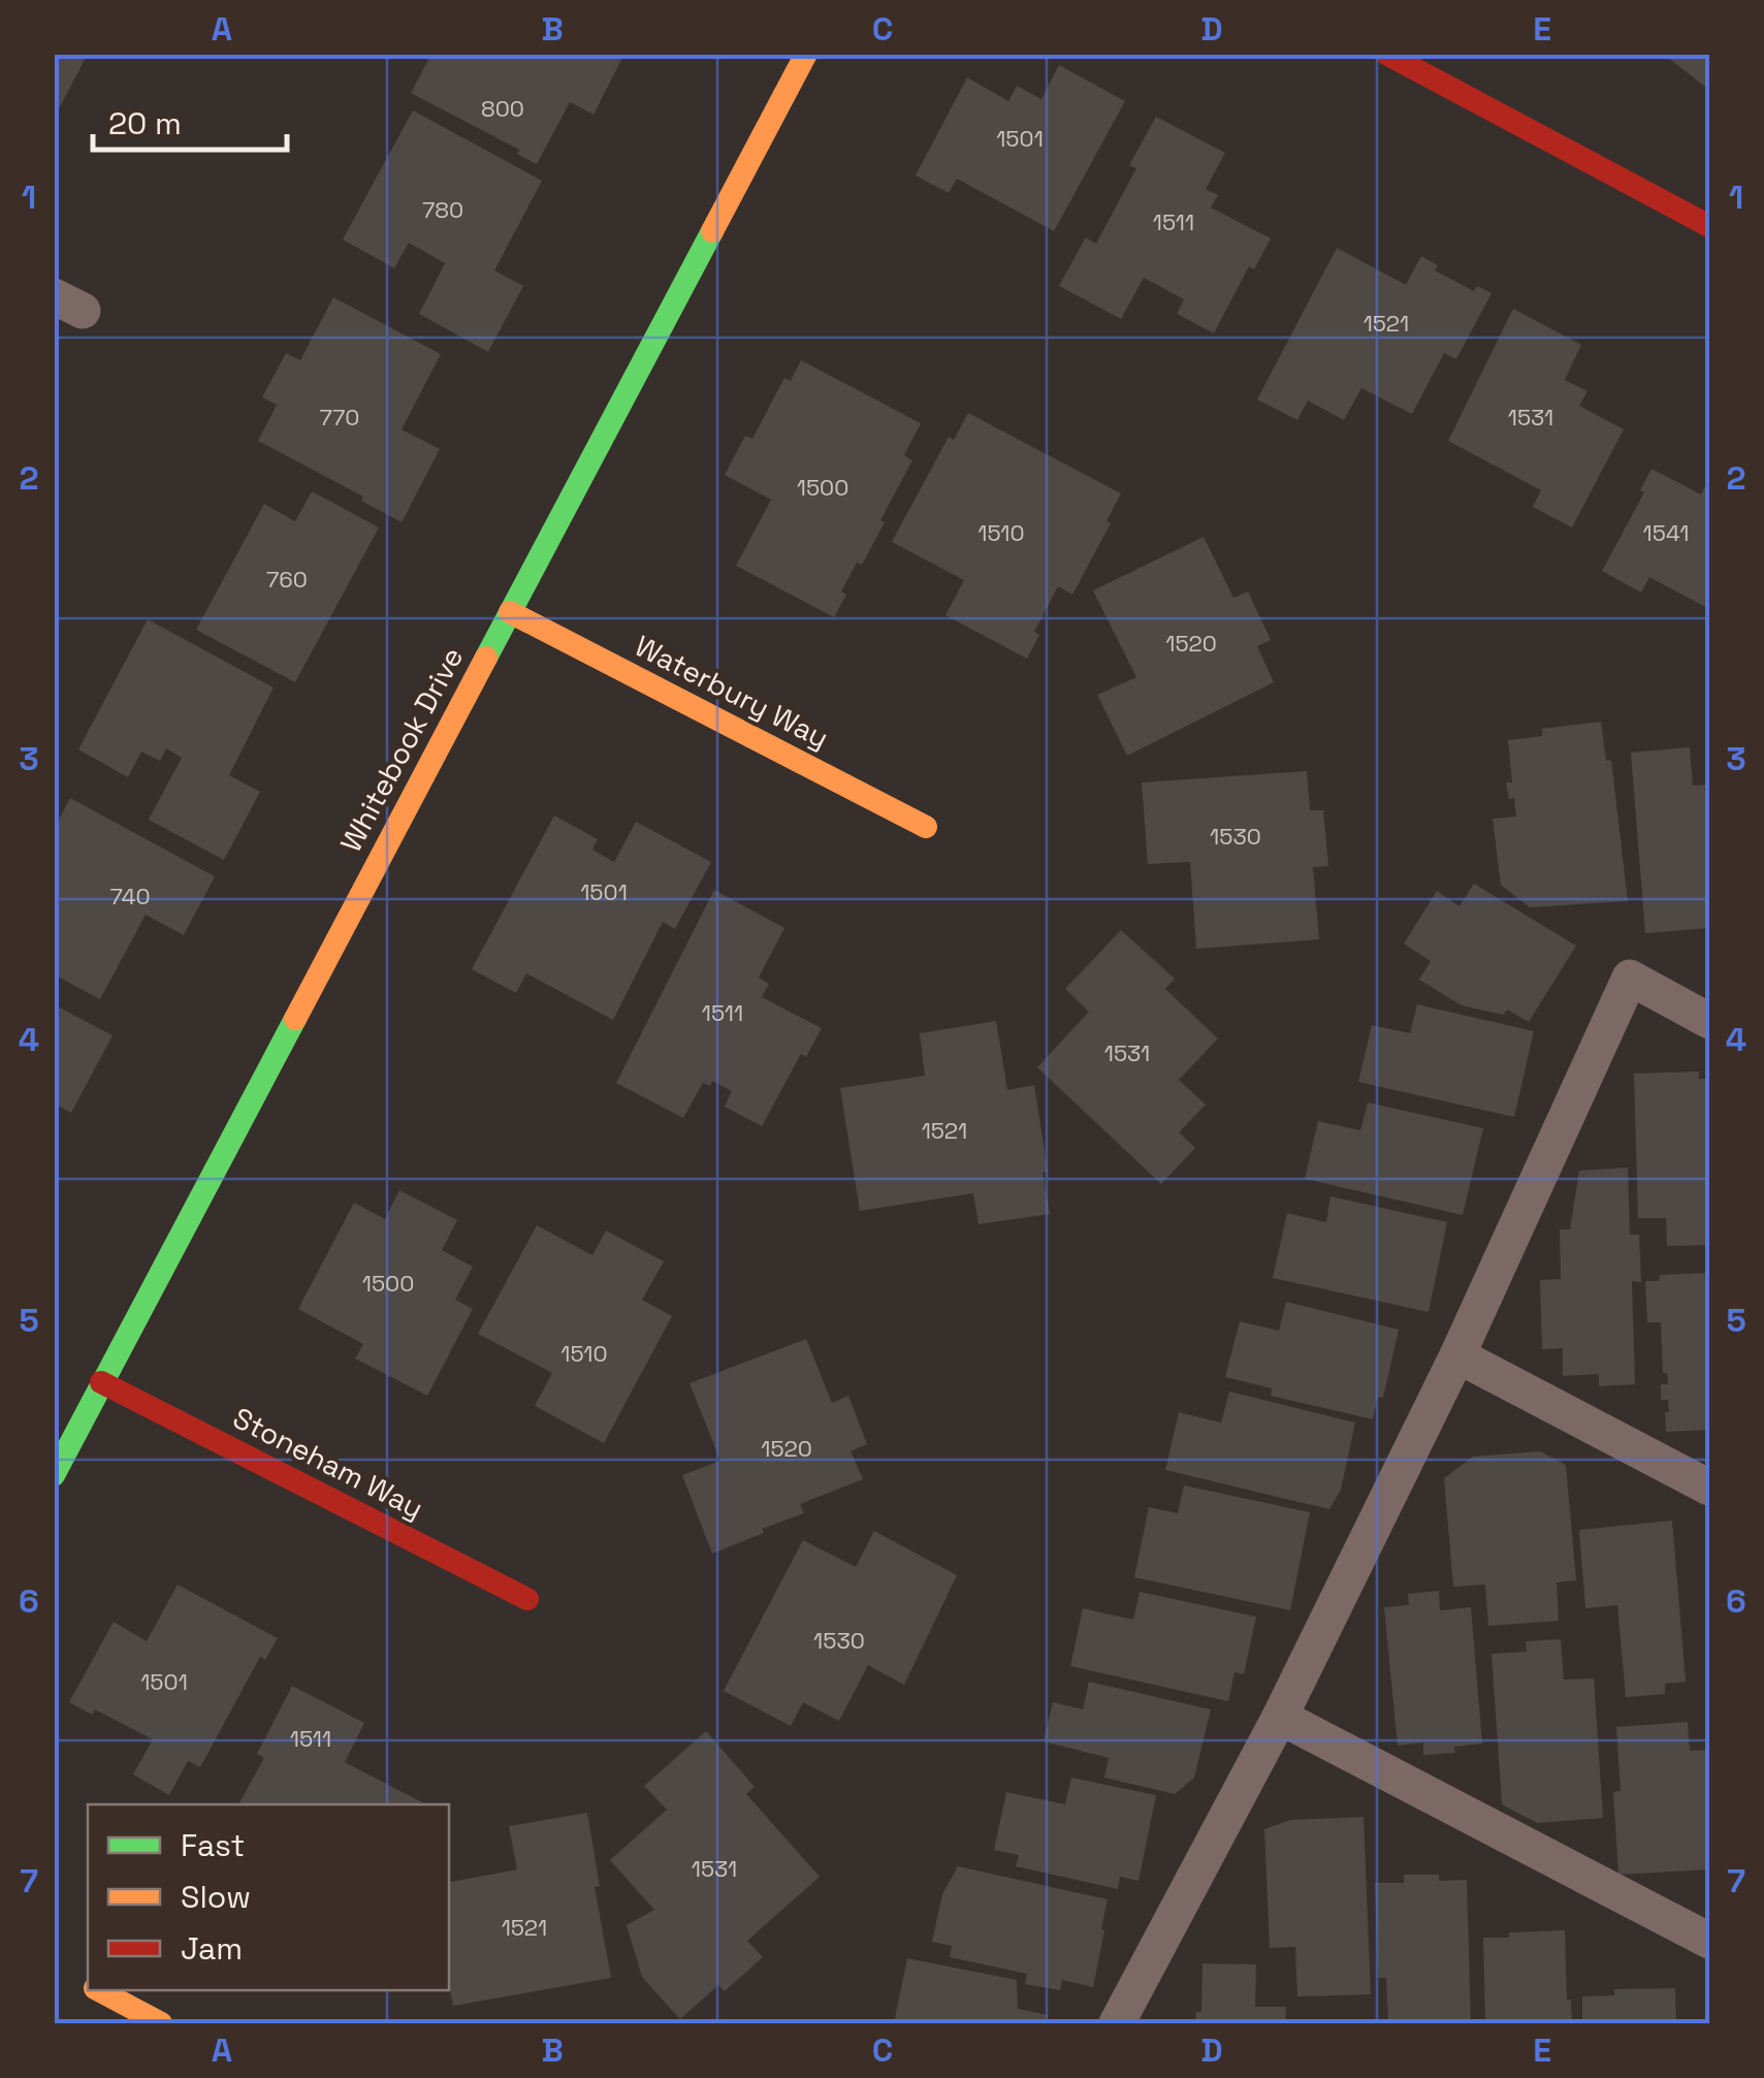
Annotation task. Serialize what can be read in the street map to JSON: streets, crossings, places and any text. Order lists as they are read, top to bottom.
{
  "streets": {
    "street": ["Waterbury Way", "Whitebook Drive", "Stoneham Way"]
  },
  "crossings": [
    ["Waterbury Way", "Whitebook Drive"],
    ["Whitebook Drive", "Stoneham Way"]
  ],
  "house_numbers": [
    "800",
    "1501",
    "780",
    "1511",
    "1521",
    "770",
    "1531",
    "1500",
    "1510",
    "1541",
    "760",
    "1520",
    "1530",
    "1501",
    "740",
    "1511",
    "1531",
    "1521",
    "1500",
    "1510",
    "1520",
    "1530",
    "1501",
    "1511",
    "1531",
    "1521"
  ],
  "legend": ["Fast", "Slow", "Jam"],
  "scale_bar": "20 m",
  "grid": {
    "columns": [
      "A",
      "B",
      "C",
      "D",
      "E"
    ],
    "rows": [
      "1",
      "2",
      "3",
      "4",
      "5",
      "6",
      "7"
    ]
  }
}
